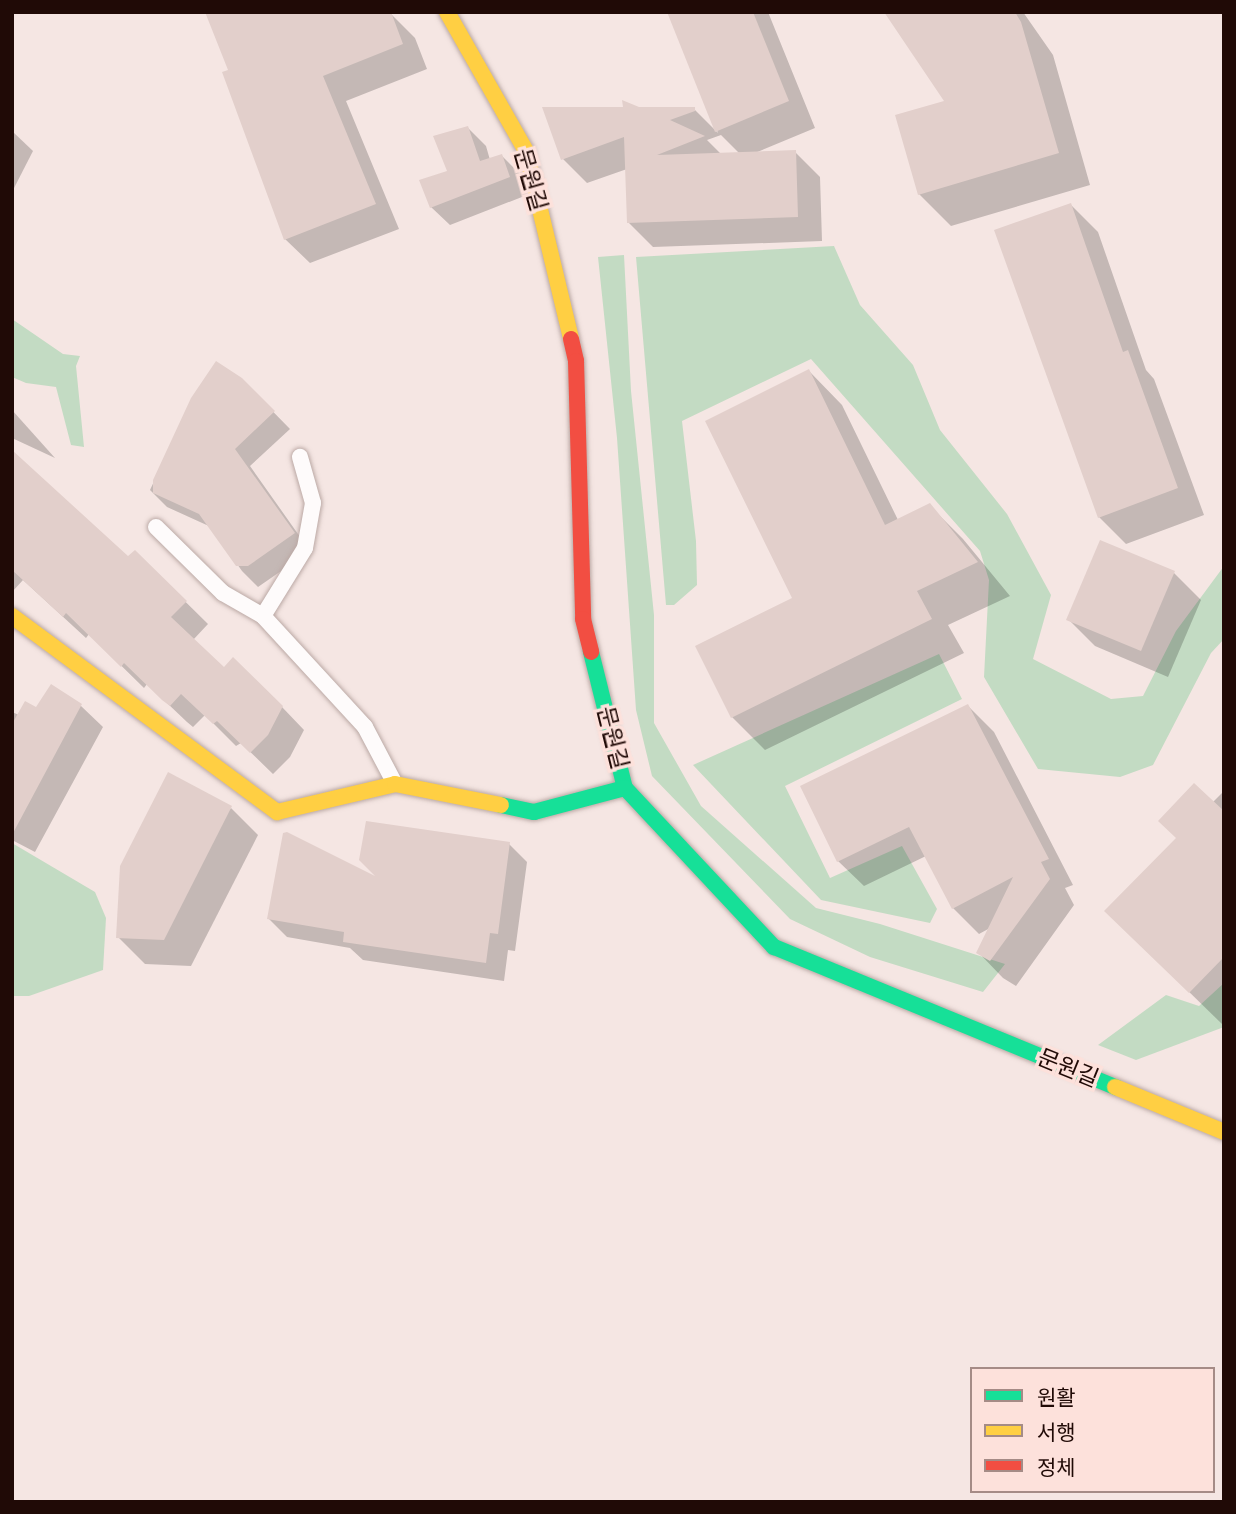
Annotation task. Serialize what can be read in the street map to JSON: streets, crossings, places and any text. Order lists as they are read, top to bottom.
{
  "streets": {
    "street": ["문원길"]
  },
  "legend": ["원활", "서행", "정체"]
}
